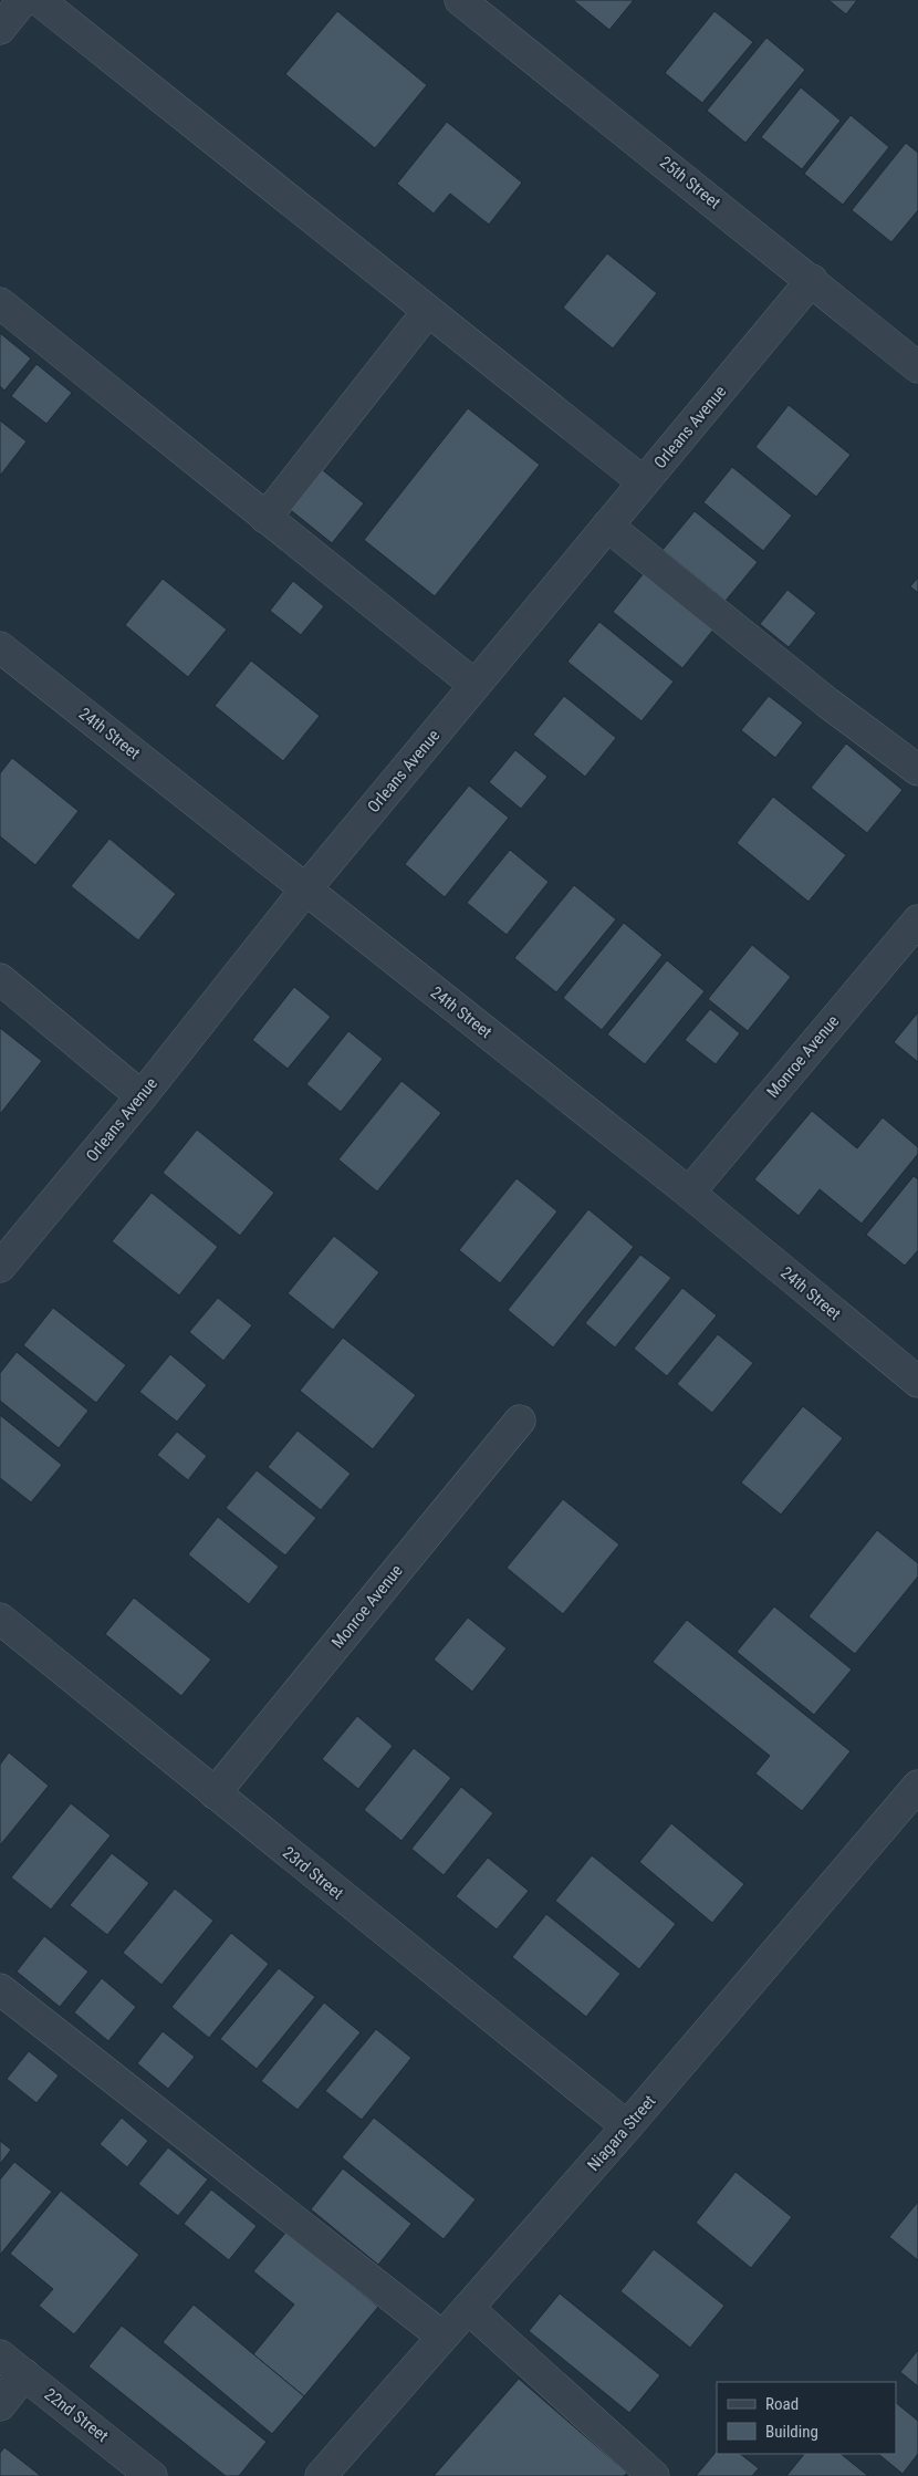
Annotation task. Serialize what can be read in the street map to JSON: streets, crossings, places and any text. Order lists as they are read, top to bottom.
{
  "streets": {
    "street": [
      "25th Street",
      "Orleans Avenue",
      "24th Street",
      "Monroe Avenue",
      "23rd Street",
      "Niagara Street",
      "22nd Street"
    ]
  },
  "crossings": [
    ["25th Street", "Orleans Avenue"],
    ["Orleans Avenue", "24th Street"],
    ["24th Street", "Monroe Avenue"],
    ["Monroe Avenue", "23rd Street"],
    ["23rd Street", "Niagara Street"]
  ],
  "legend": ["Road", "Building"]
}
